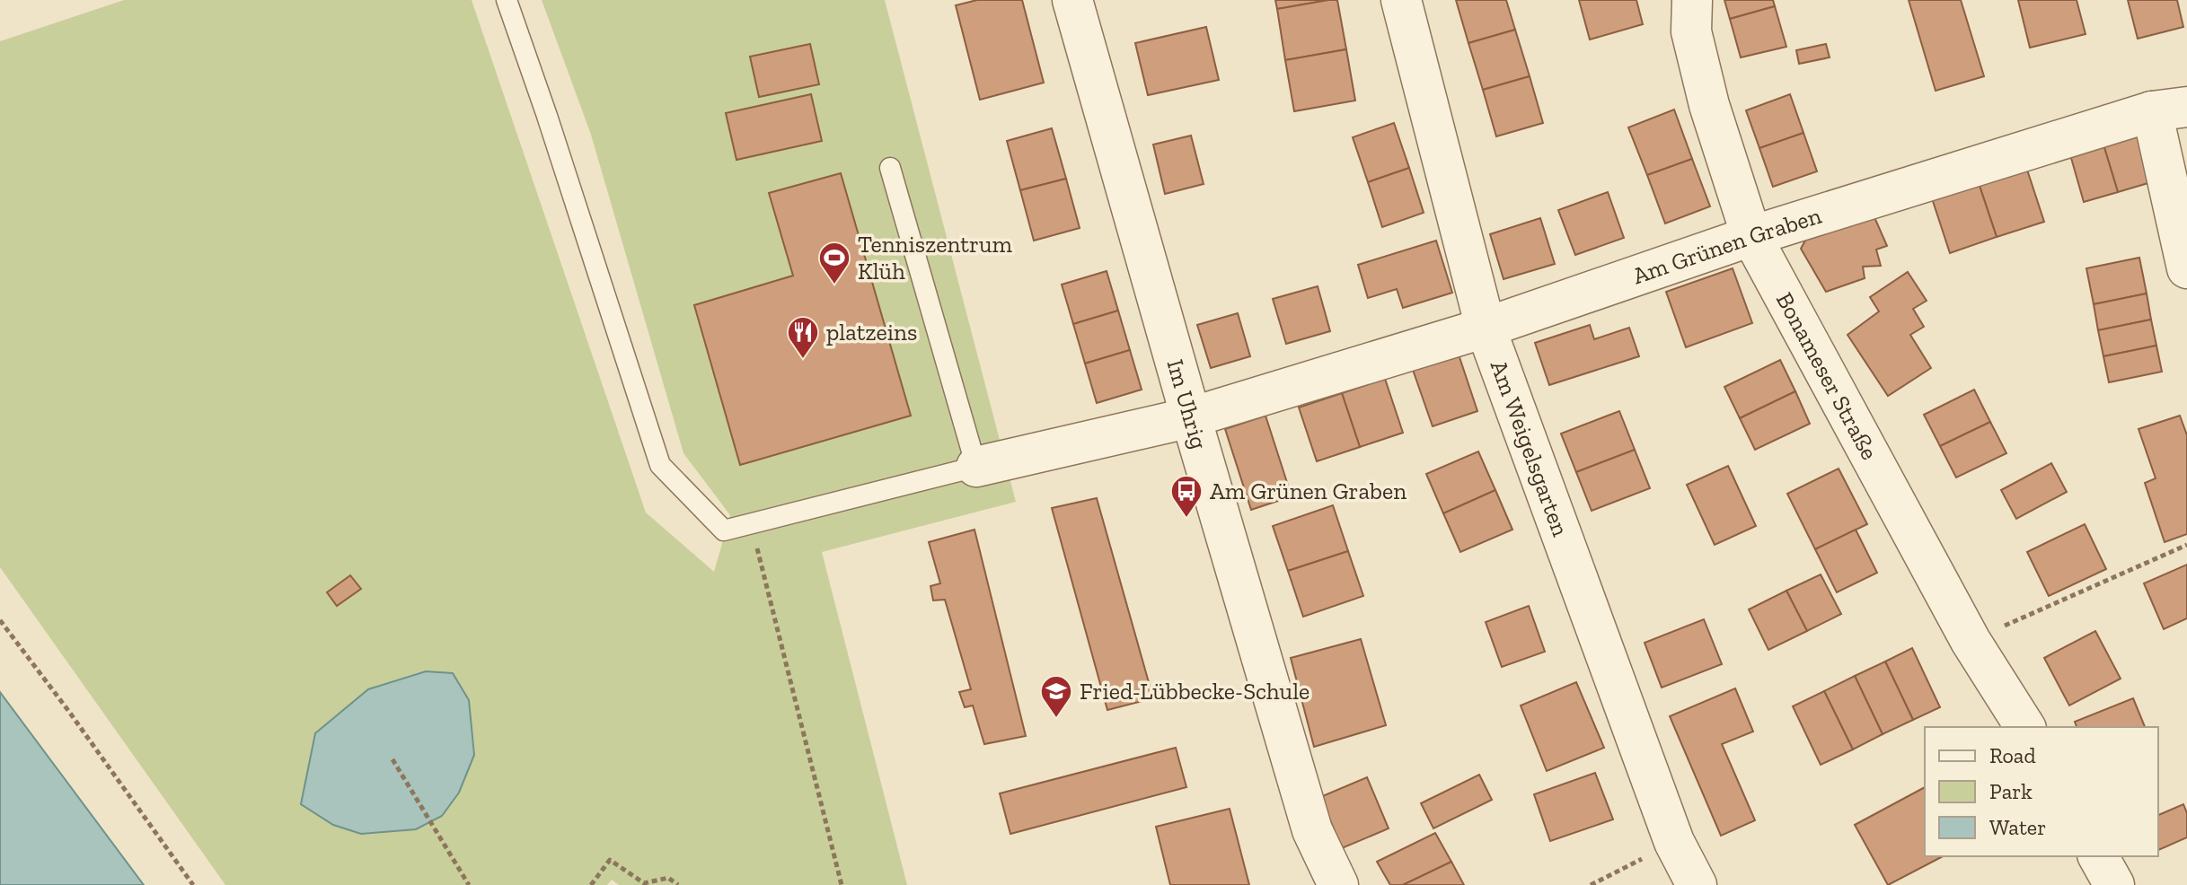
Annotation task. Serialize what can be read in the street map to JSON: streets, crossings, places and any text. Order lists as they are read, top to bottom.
{
  "streets": {
    "street": [
      "Am Grünen Graben",
      "Bonameser Straße",
      "Im Uhrig",
      "Am Weigelsgarten"
    ]
  },
  "crossings": [
    ["Am Grünen Graben", "Bonameser Straße"],
    ["Am Grünen Graben", "Im Uhrig"],
    ["Am Grünen Graben", "Am Weigelsgarten"]
  ],
  "places": {
    "sports": ["Tenniszentrum Klüh"],
    "restaurant": ["platzeins"],
    "bus stop": ["Am Grünen Graben"],
    "school or university": ["Fried-Lübbecke-Schule"]
  },
  "legend": ["Road", "Park", "Water"]
}
